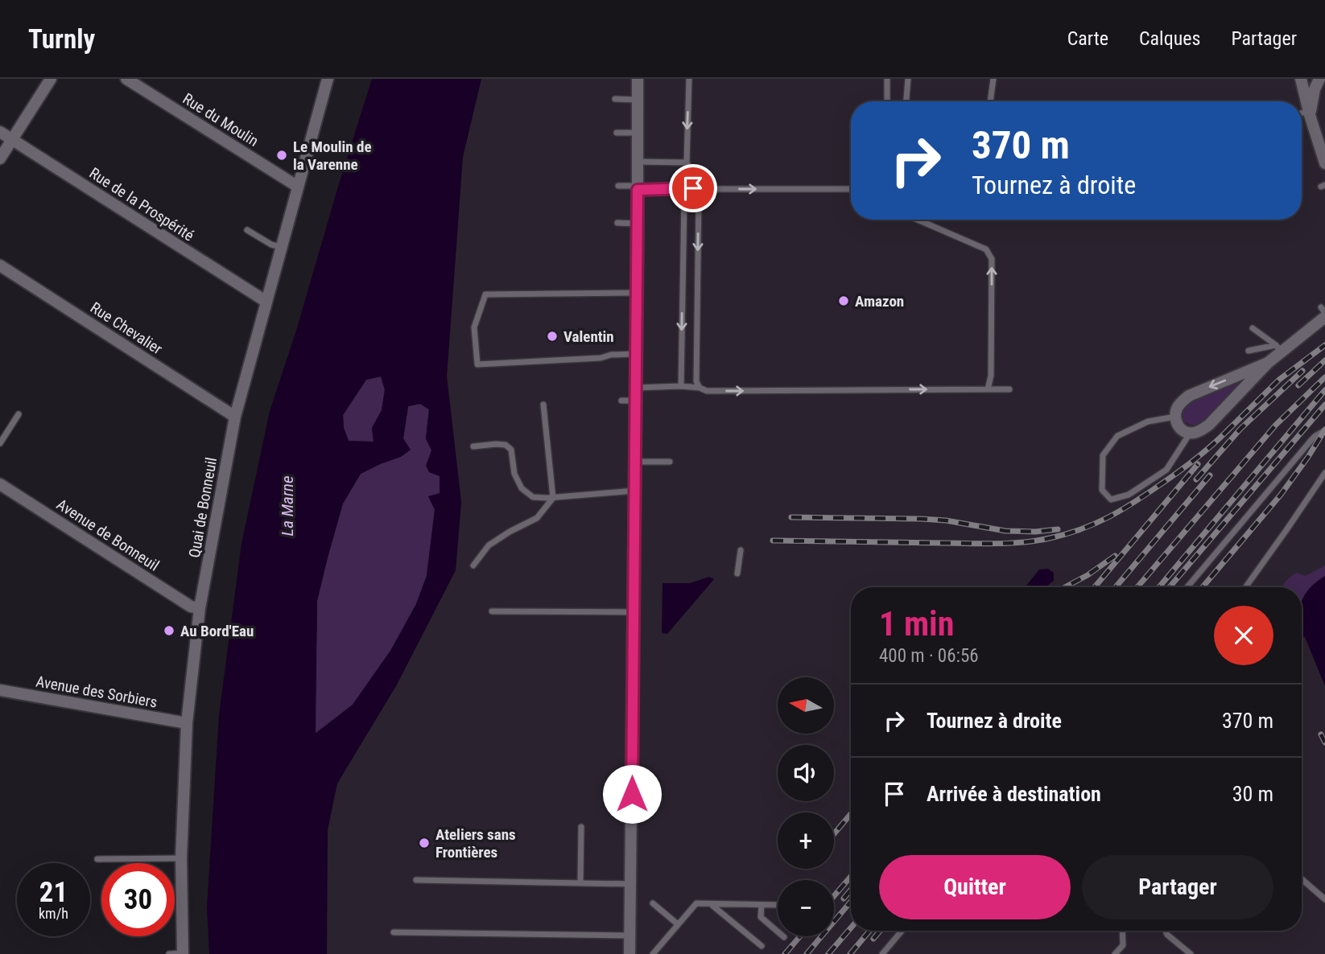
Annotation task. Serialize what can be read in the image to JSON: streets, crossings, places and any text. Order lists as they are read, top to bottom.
{
  "streets": {
    "street": [
      "Rue du Moulin",
      "Rue de la Prospérité",
      "Rue Chevalier",
      "Quai de Bonneuil",
      "Avenue de Bonneuil",
      "Avenue des Sorbiers"
    ]
  },
  "crossings": [
    ["Rue du Moulin", "Quai de Bonneuil"],
    ["Rue de la Prospérité", "Quai de Bonneuil"],
    ["Rue Chevalier", "Quai de Bonneuil"],
    ["Quai de Bonneuil", "Avenue de Bonneuil"],
    ["Quai de Bonneuil", "Avenue des Sorbiers"]
  ],
  "water": ["La Marne"],
  "places": [
    "Le Moulin de la Varenne",
    "Amazon",
    "Valentin",
    "Au Bord'Eau",
    "Ateliers sans Frontières"
  ],
  "north": "left",
  "page": {
    "header": "Turnly",
    "nav": ["Carte", "Calques", "Partager"],
    "turn": ["370 m", "Tournez à droite"],
    "heading": ["1 min", "400 m · 06:56"],
    "map_buttons": ["+", "−"],
    "list": [
      {
        "name": "Tournez à droite",
        "value": "370 m"
      },
      {
        "name": "Arrivée à destination",
        "value": "30 m"
      }
    ],
    "buttons": ["Quitter", "Partager"],
    "speed": "21 km/h",
    "limit": "30"
  }
}
